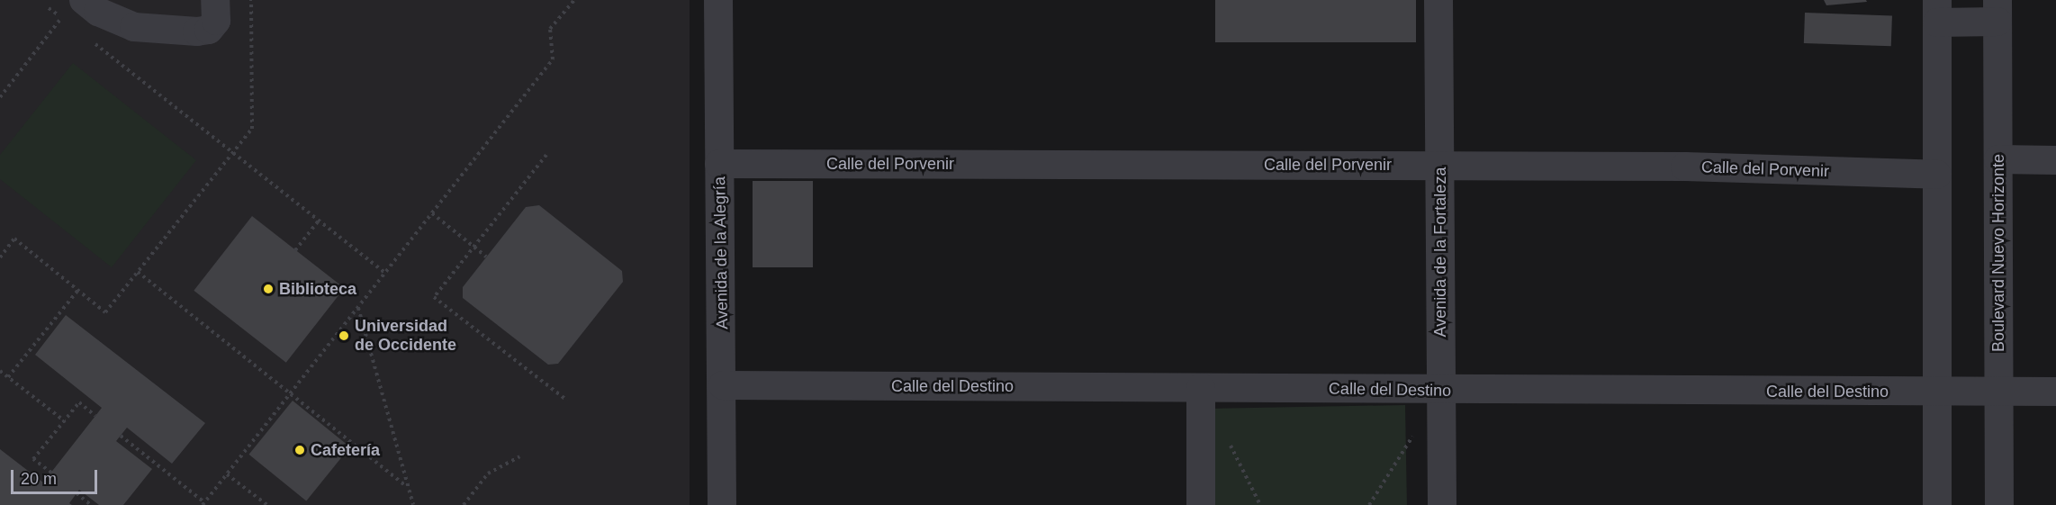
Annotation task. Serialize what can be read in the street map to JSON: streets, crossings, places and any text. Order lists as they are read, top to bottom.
{
  "streets": {
    "street": [
      "Calle del Porvenir",
      "Avenida de la Fortaleza",
      "Avenida de la Alegría",
      "Boulevard Nuevo Horizonte",
      "Calle del Destino"
    ]
  },
  "crossings": [
    ["Calle del Porvenir", "Avenida de la Fortaleza"],
    ["Calle del Porvenir", "Avenida de la Alegría"],
    ["Avenida de la Fortaleza", "Calle del Destino"],
    ["Avenida de la Alegría", "Calle del Destino"],
    ["Boulevard Nuevo Horizonte", "Calle del Destino"]
  ],
  "places": ["Biblioteca", "Universidad de Occidente", "Cafetería"],
  "scale_bar": "20 m"
}
